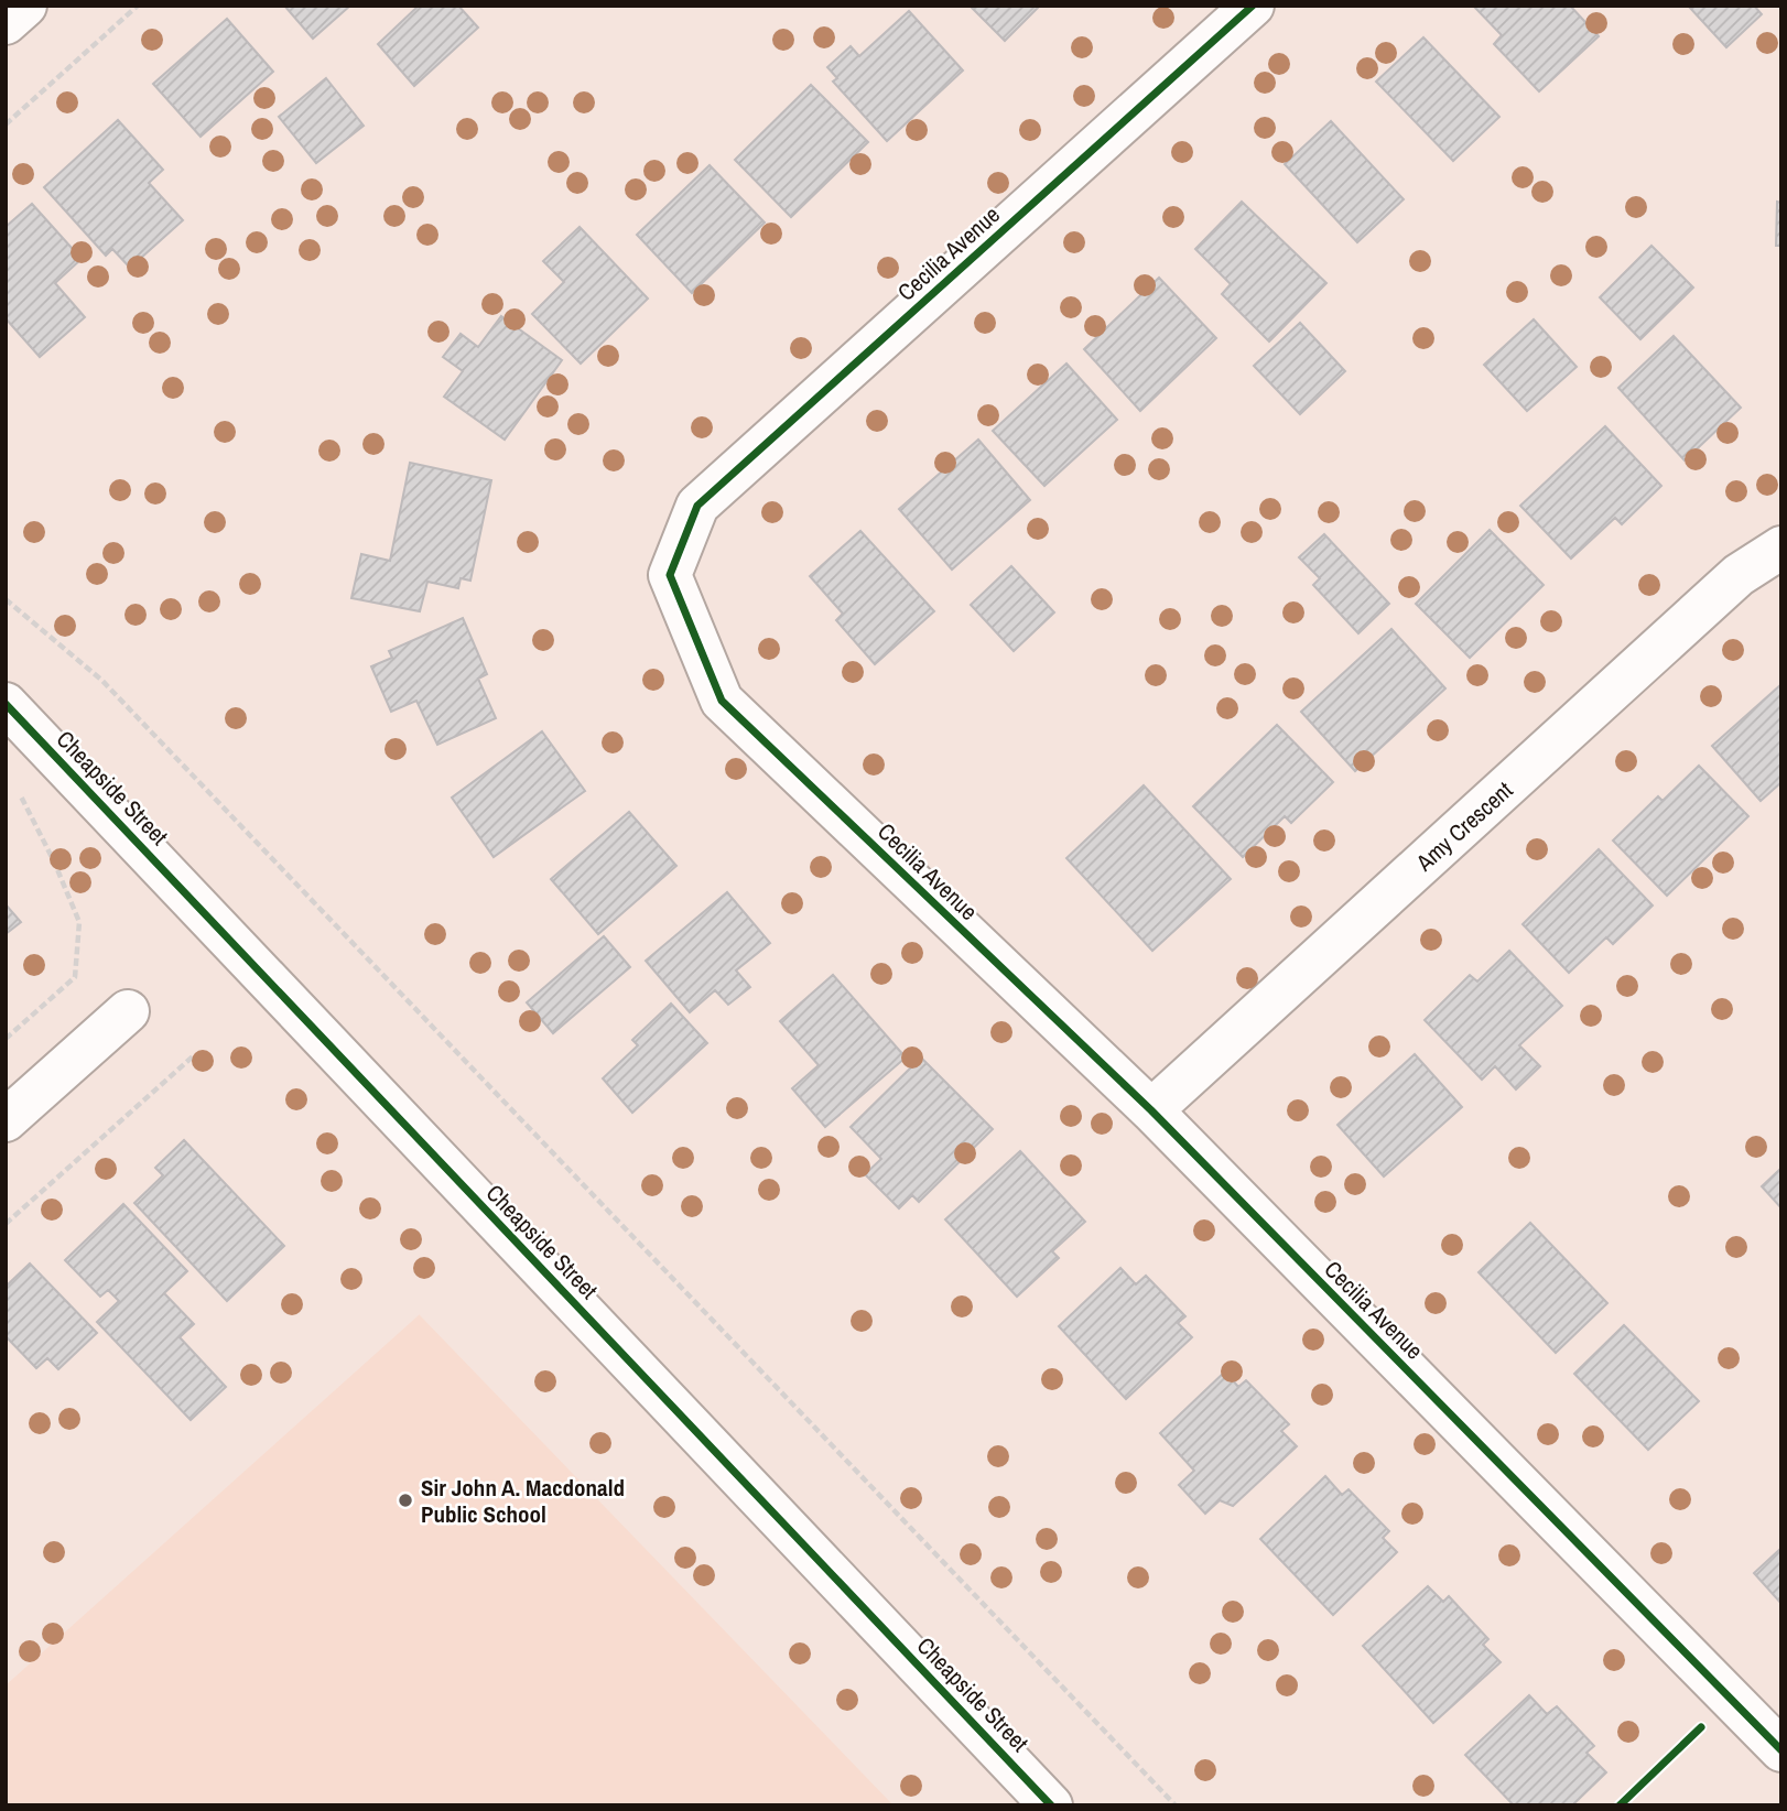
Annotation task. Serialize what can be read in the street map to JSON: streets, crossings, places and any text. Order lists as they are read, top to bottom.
{
  "streets": {
    "street": ["Cecilia Avenue", "Cheapside Street", "Amy Crescent"]
  },
  "crossings": [
    ["Cecilia Avenue", "Amy Crescent"]
  ],
  "places": ["Sir John A. Macdonald Public School"]
}
